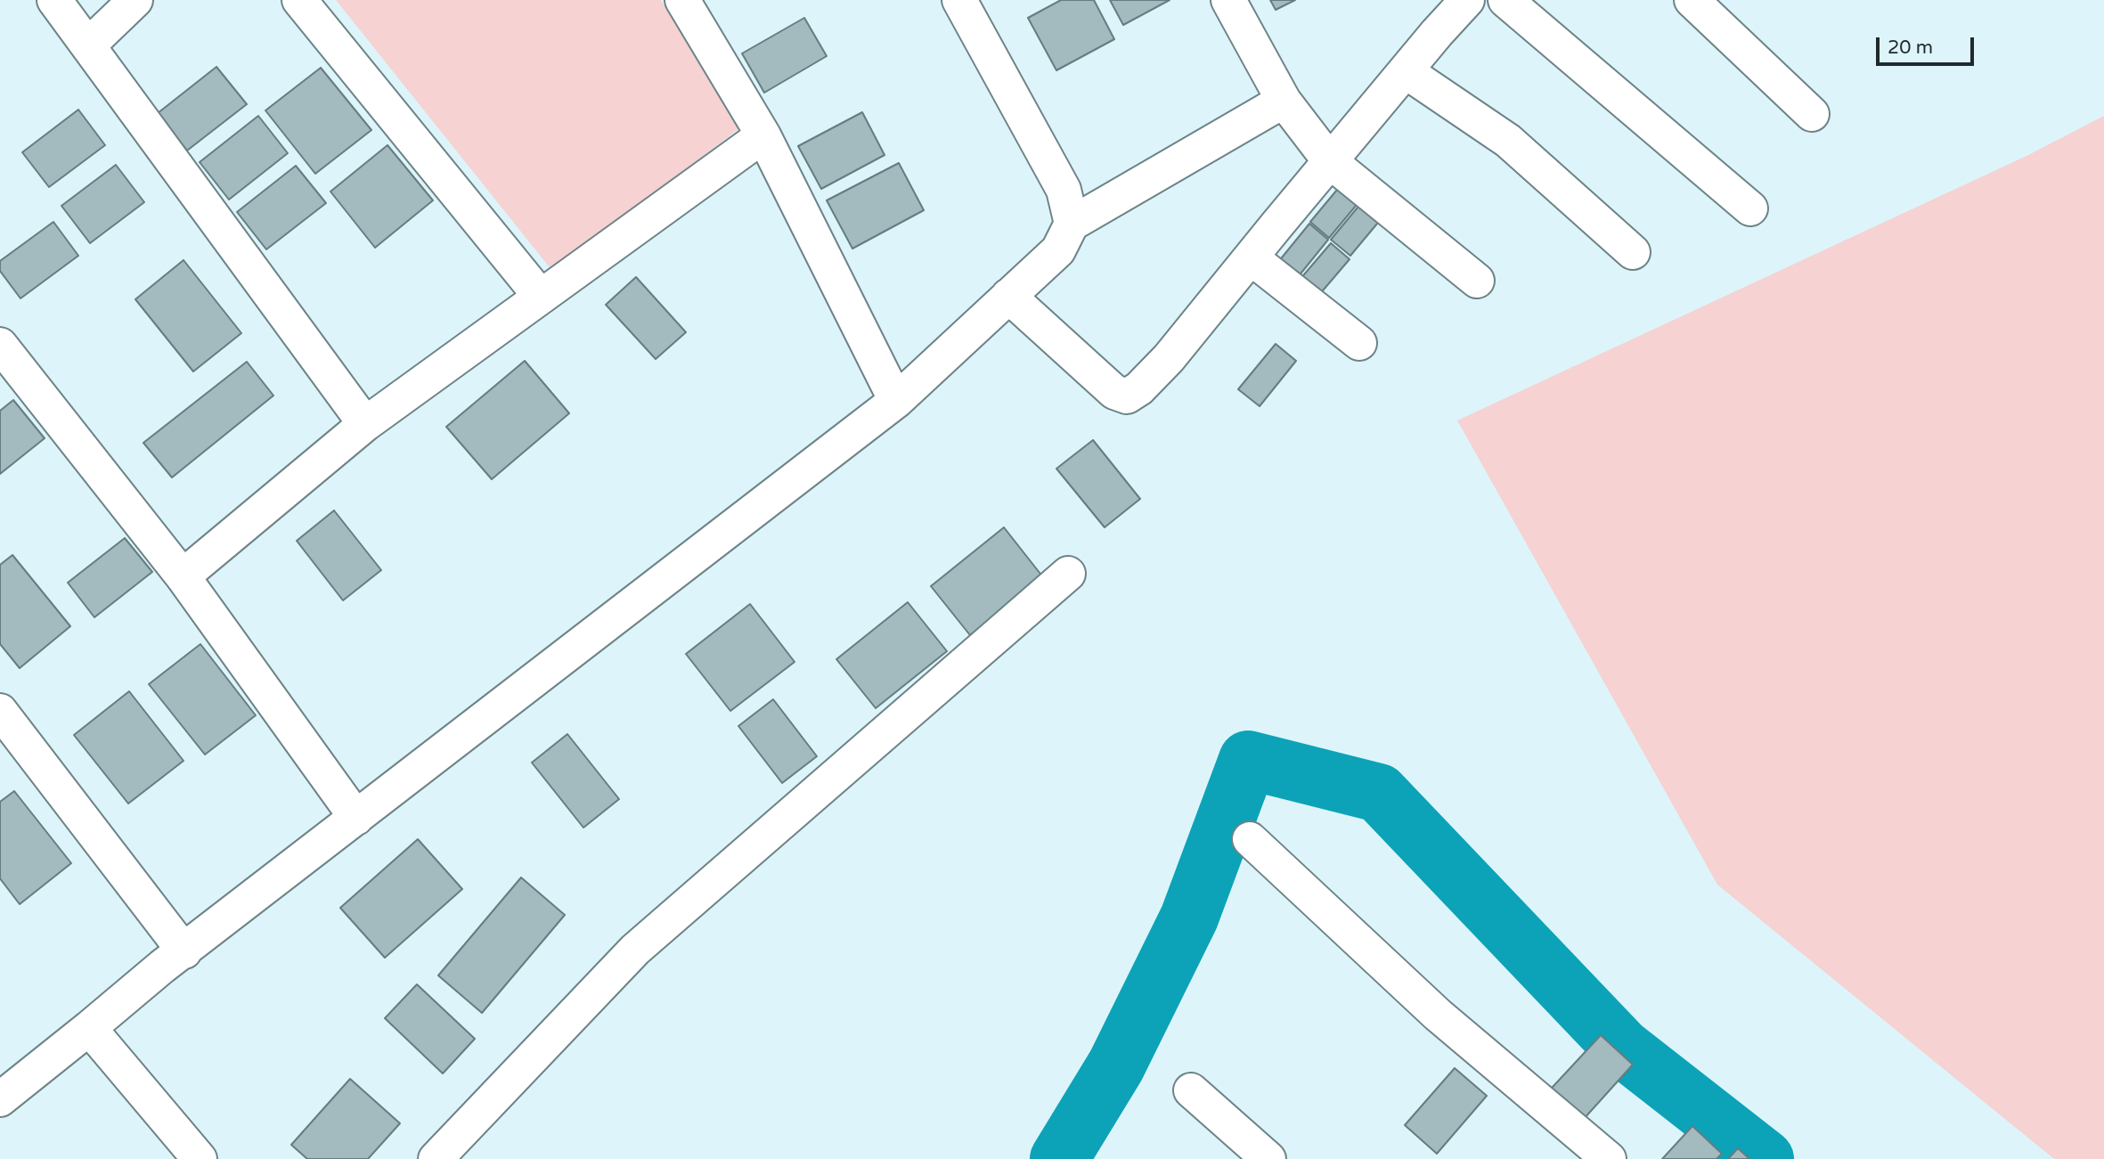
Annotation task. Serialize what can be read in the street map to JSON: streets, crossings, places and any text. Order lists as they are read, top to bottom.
{
  "scale_bar": "20 m"
}
